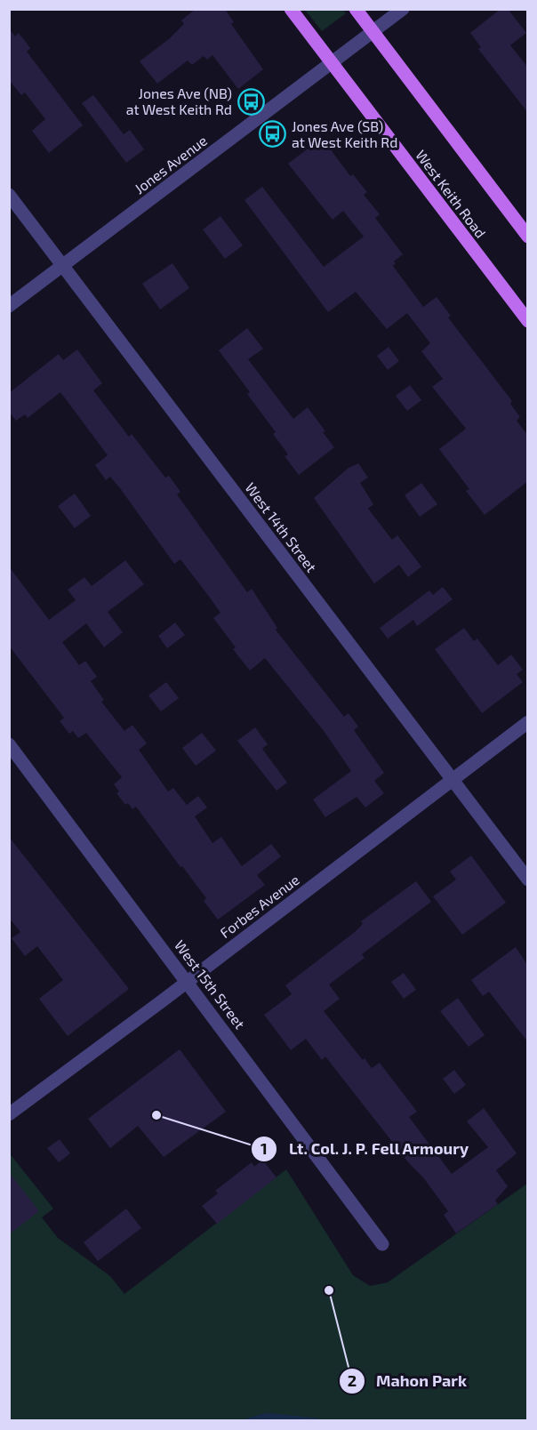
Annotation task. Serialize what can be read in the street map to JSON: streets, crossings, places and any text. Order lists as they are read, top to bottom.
{
  "streets": {
    "main road": ["West Keith Road"],
    "street": [
      "Jones Avenue",
      "West 14th Street",
      "Forbes Avenue",
      "West 15th Street"
    ]
  },
  "crossings": [
    ["Jones Avenue", "West Keith Road"],
    ["Jones Avenue", "West 14th Street"],
    ["West 14th Street", "Forbes Avenue"],
    ["Forbes Avenue", "West 15th Street"]
  ],
  "places": {
    "bus stop": ["Jones Ave (NB) at West Keith Rd", "Jones Ave (SB) at West Keith Rd"],
    "other": ["Lt. Col. J. P. Fell Armoury", "Mahon Park"]
  }
}
